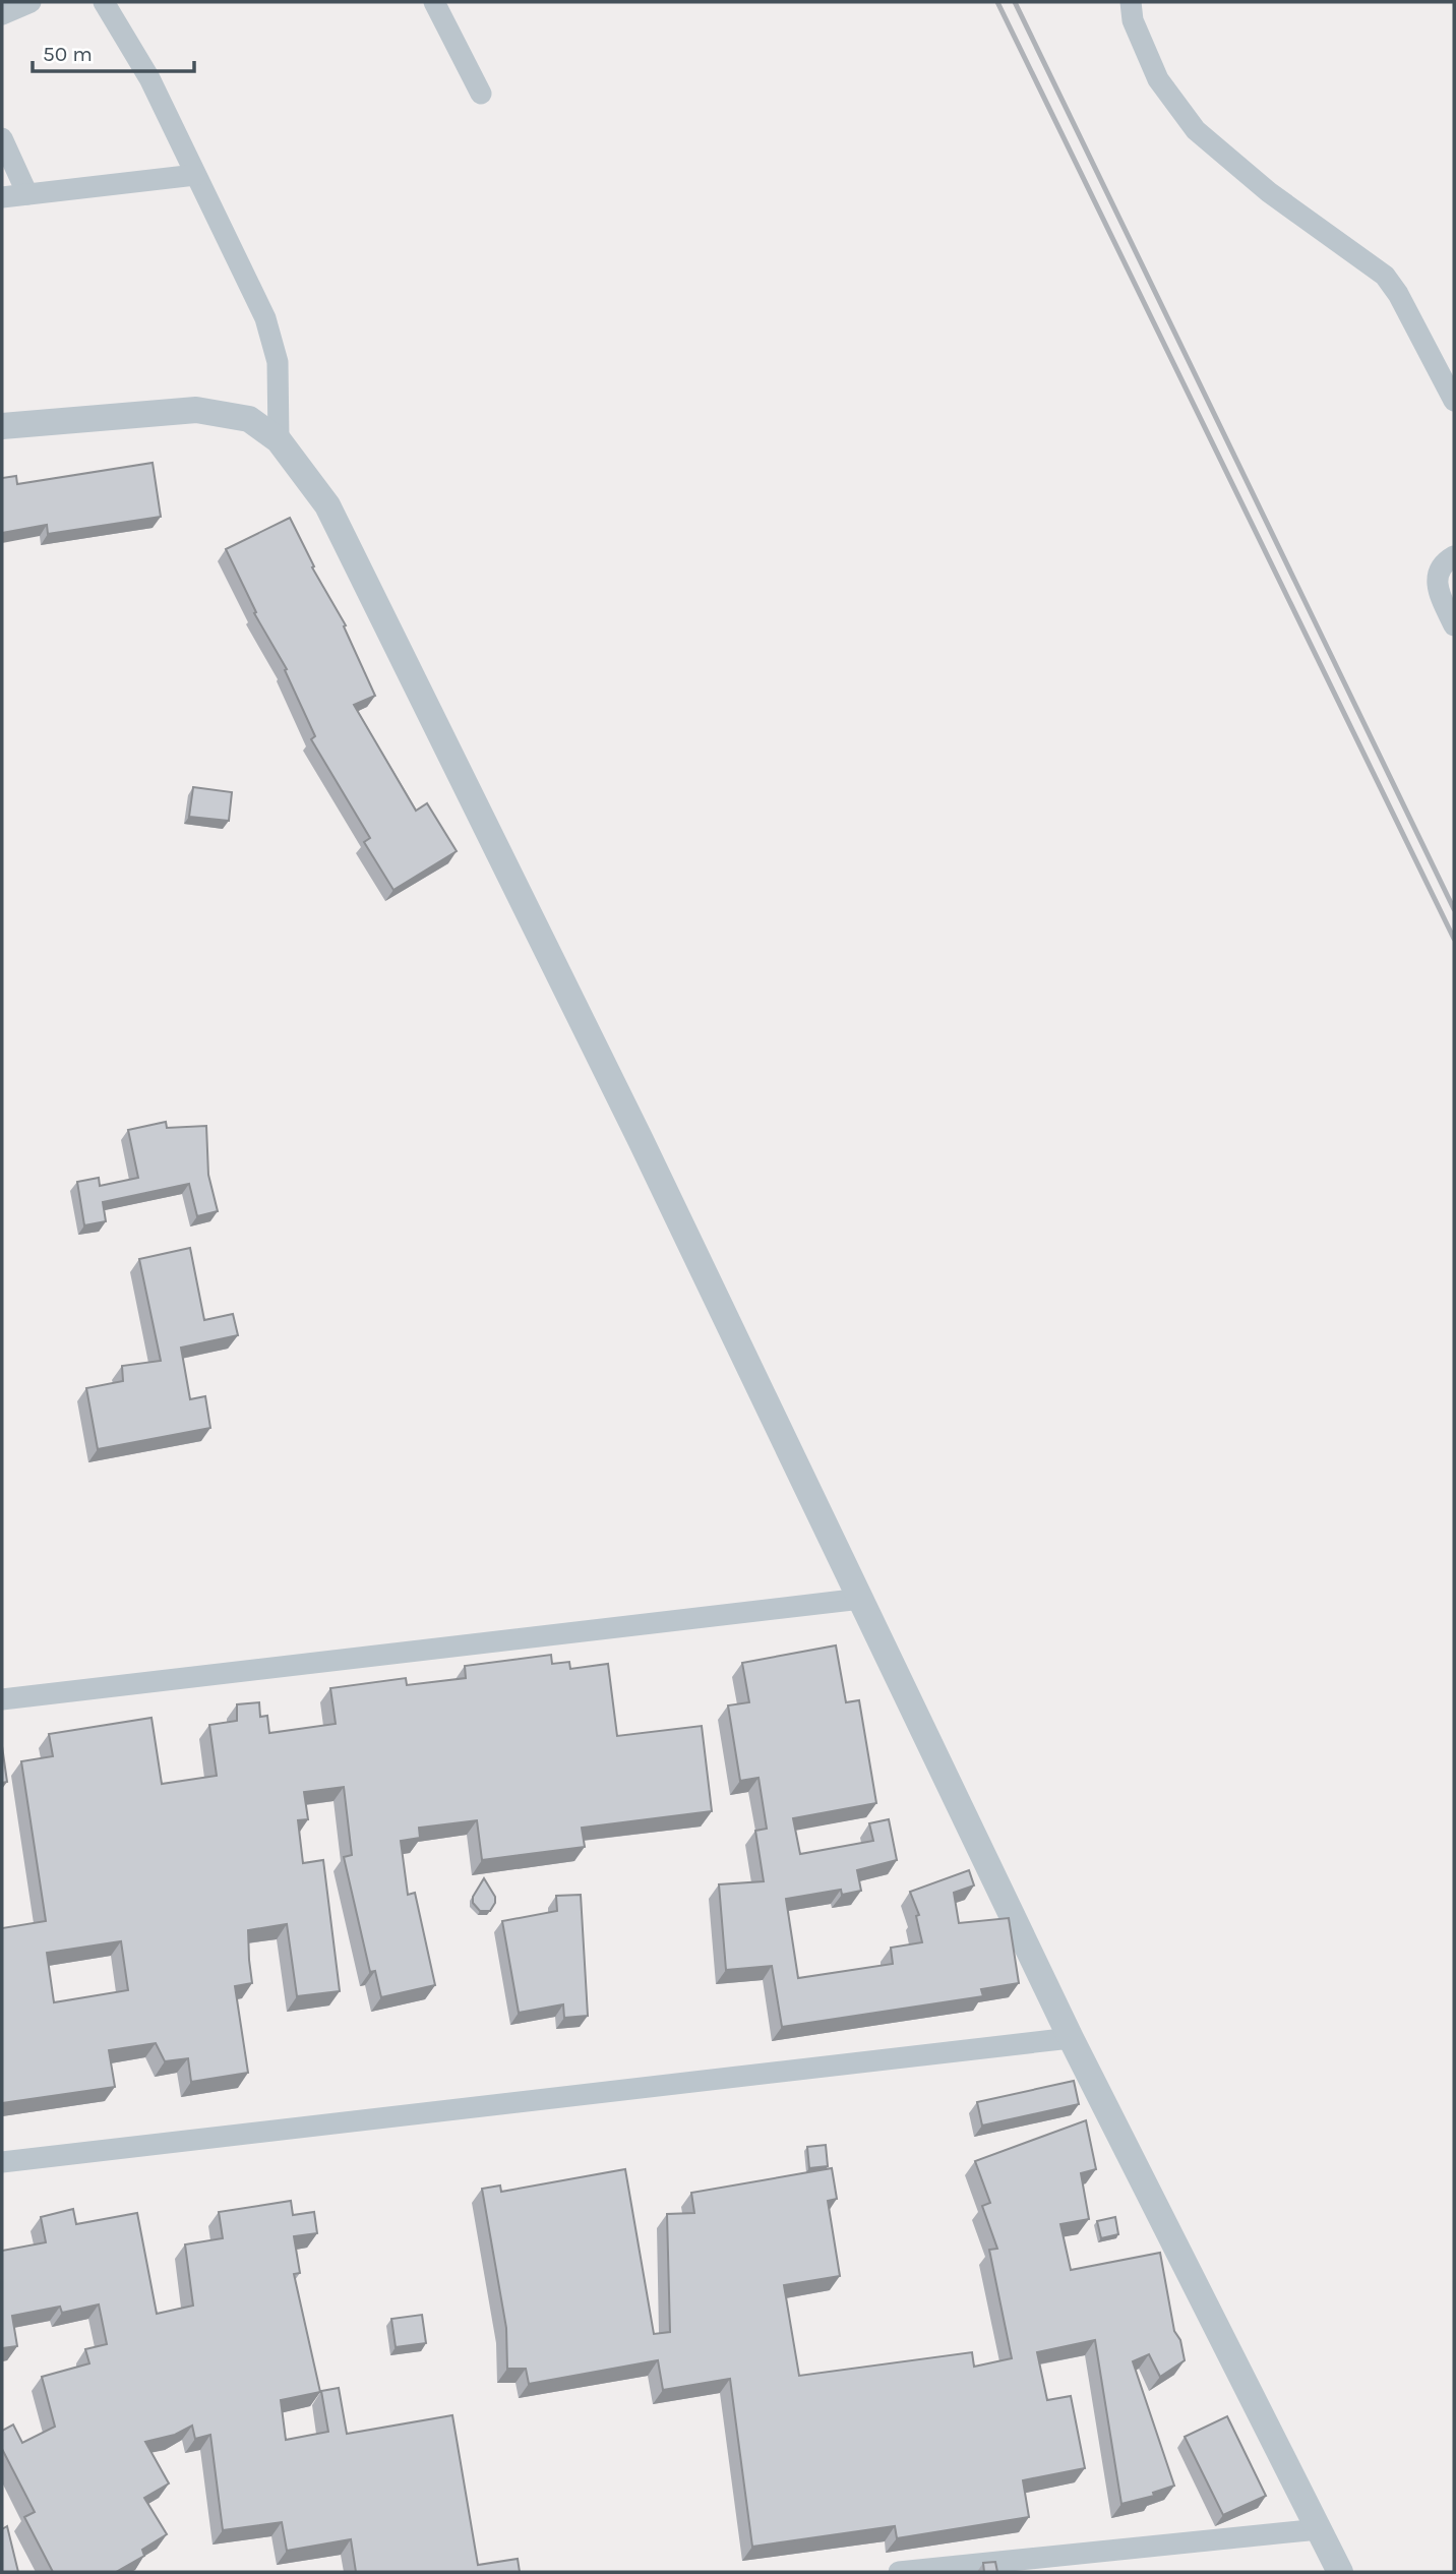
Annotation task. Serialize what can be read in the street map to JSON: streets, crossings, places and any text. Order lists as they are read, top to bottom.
{
  "scale_bar": "50 m"
}
